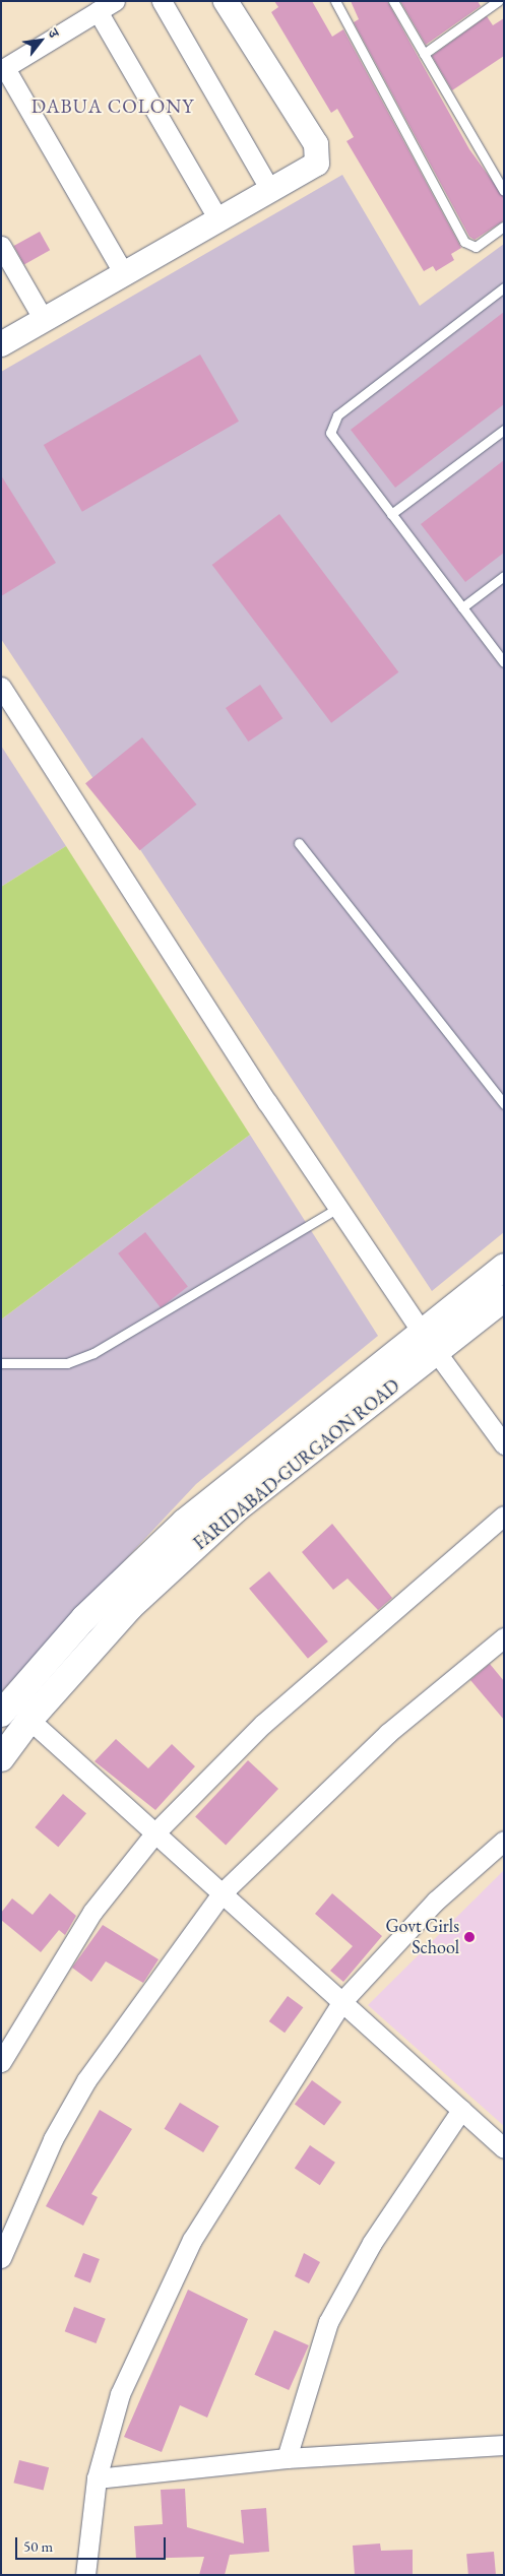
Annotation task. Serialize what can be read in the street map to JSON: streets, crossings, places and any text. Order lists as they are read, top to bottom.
{
  "streets": {
    "main road": ["FARIDABAD-GURGAON ROAD"]
  },
  "districts": ["DABUA COLONY"],
  "places": ["Govt Girls School"],
  "scale_bar": "50 m",
  "north": "top right"
}
